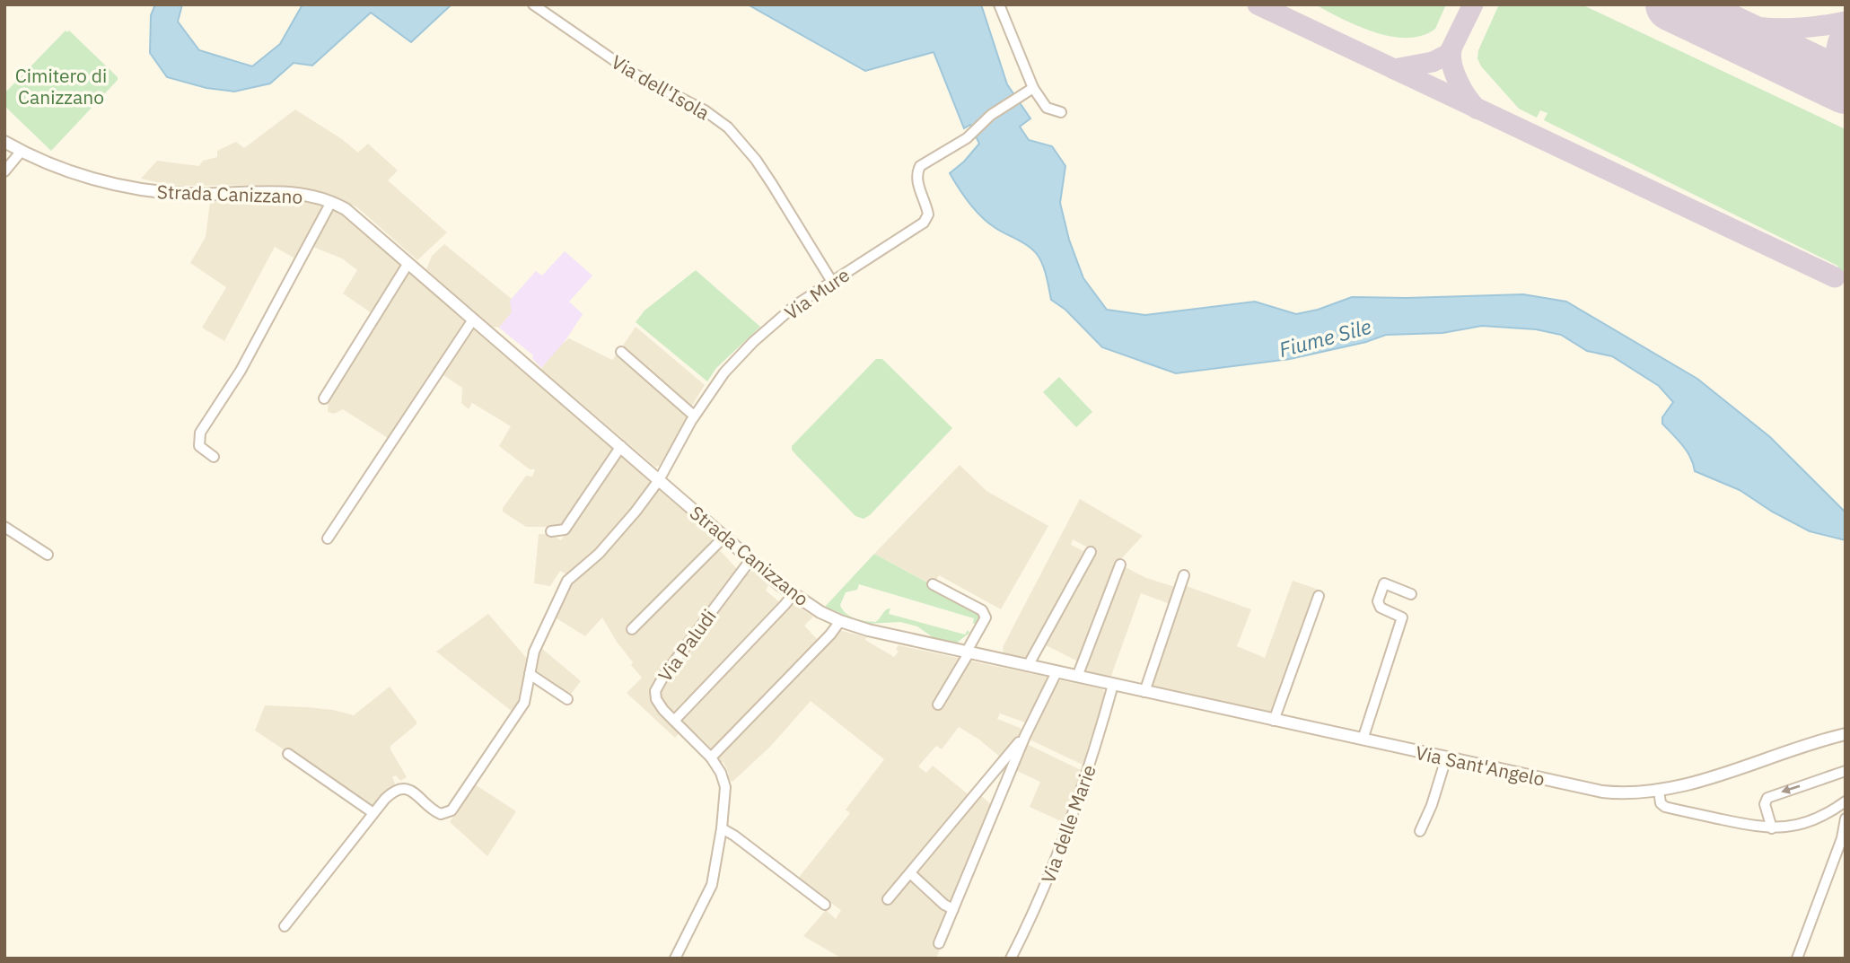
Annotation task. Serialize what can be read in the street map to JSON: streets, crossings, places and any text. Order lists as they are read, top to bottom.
{
  "streets": {
    "street": [
      "Via dell'Isola",
      "Strada Canizzano",
      "Via Mure",
      "Via Paludi",
      "Via Sant'Angelo",
      "Via delle Marie"
    ]
  },
  "crossings": [
    ["Via dell'Isola", "Via Mure"],
    ["Strada Canizzano", "Via Mure"],
    ["Strada Canizzano", "Via Paludi"],
    ["Strada Canizzano", "Via Sant'Angelo"],
    ["Strada Canizzano", "Via delle Marie"],
    ["Via Sant'Angelo", "Via delle Marie"]
  ],
  "water": ["Fiume Sile"],
  "parks": ["Cimitero di Canizzano"]
}
